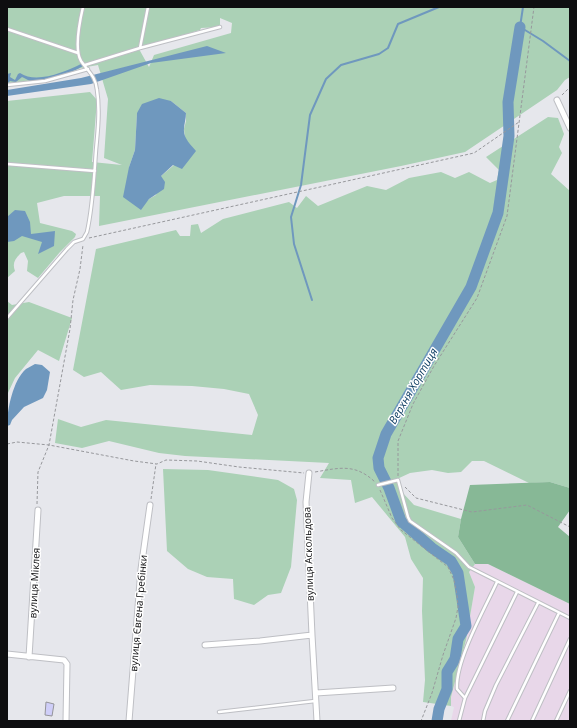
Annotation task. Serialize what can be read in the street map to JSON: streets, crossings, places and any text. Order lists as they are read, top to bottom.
{
  "streets": {
    "street": ["вулиця Аскольдова", "вулиця Міклея", "вулиця Євгена Гребінки"]
  },
  "water": ["Верхня Хортиця"]
}
